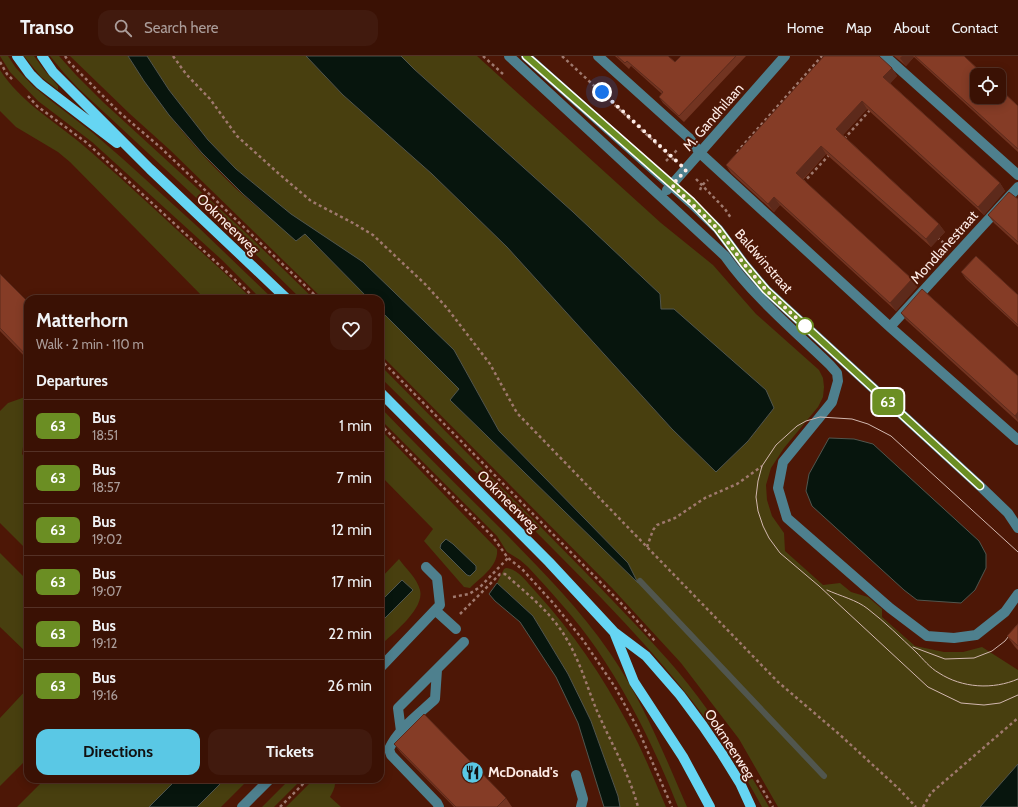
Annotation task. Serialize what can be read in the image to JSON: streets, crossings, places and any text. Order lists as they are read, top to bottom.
{
  "streets": {
    "main road": ["Ookmeerweg"],
    "street": ["M. Gandhilaan", "Mondlanestraat", "Baldwinstraat"]
  },
  "crossings": [
    ["M. Gandhilaan", "Baldwinstraat"]
  ],
  "places": {
    "restaurant": ["McDonald's"]
  },
  "lines": ["bus line 63"],
  "page": {
    "header": "Transo",
    "search": "Search here",
    "nav": [
      "Home",
      "Map",
      "About",
      "Contact"
    ],
    "on_map": "63",
    "heading": [
      ["Matterhorn", "Walk · 2 min · 110 m"],
      "Departures"
    ],
    "list": [
      {
        "mark": "63",
        "name": "Bus",
        "note": "18:51",
        "value": "1 min"
      },
      {
        "mark": "63",
        "name": "Bus",
        "note": "18:57",
        "value": "7 min"
      },
      {
        "mark": "63",
        "name": "Bus",
        "note": "19:02",
        "value": "12 min"
      },
      {
        "mark": "63",
        "name": "Bus",
        "note": "19:07",
        "value": "17 min"
      },
      {
        "mark": "63",
        "name": "Bus",
        "note": "19:12",
        "value": "22 min"
      },
      {
        "mark": "63",
        "name": "Bus",
        "note": "19:16",
        "value": "26 min"
      }
    ],
    "buttons": ["Directions", "Tickets"]
  }
}
